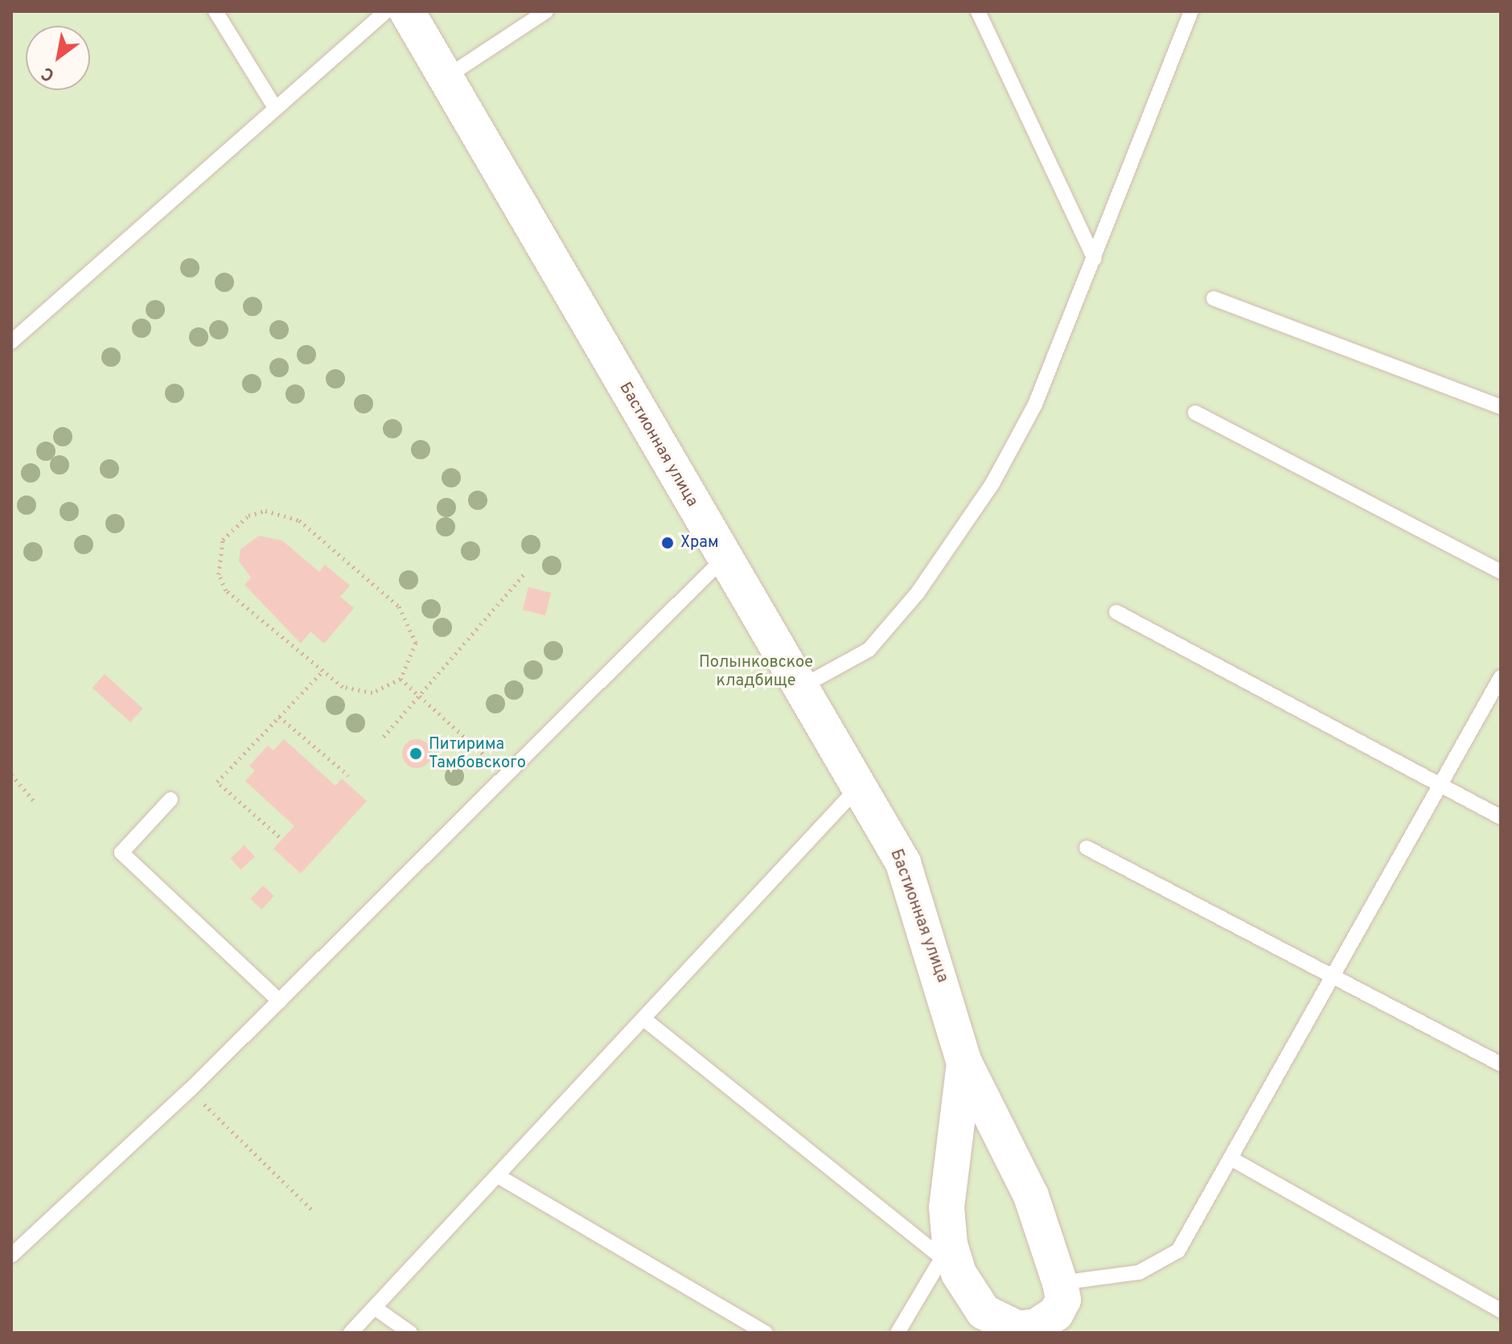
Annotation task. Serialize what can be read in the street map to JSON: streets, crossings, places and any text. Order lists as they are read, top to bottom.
{
  "streets": {
    "street": ["Бастионная улица"]
  },
  "parks": ["Полынковское кладбище"],
  "places": ["Храм", "Питирима Тамбовского"],
  "north": "bottom left"
}
